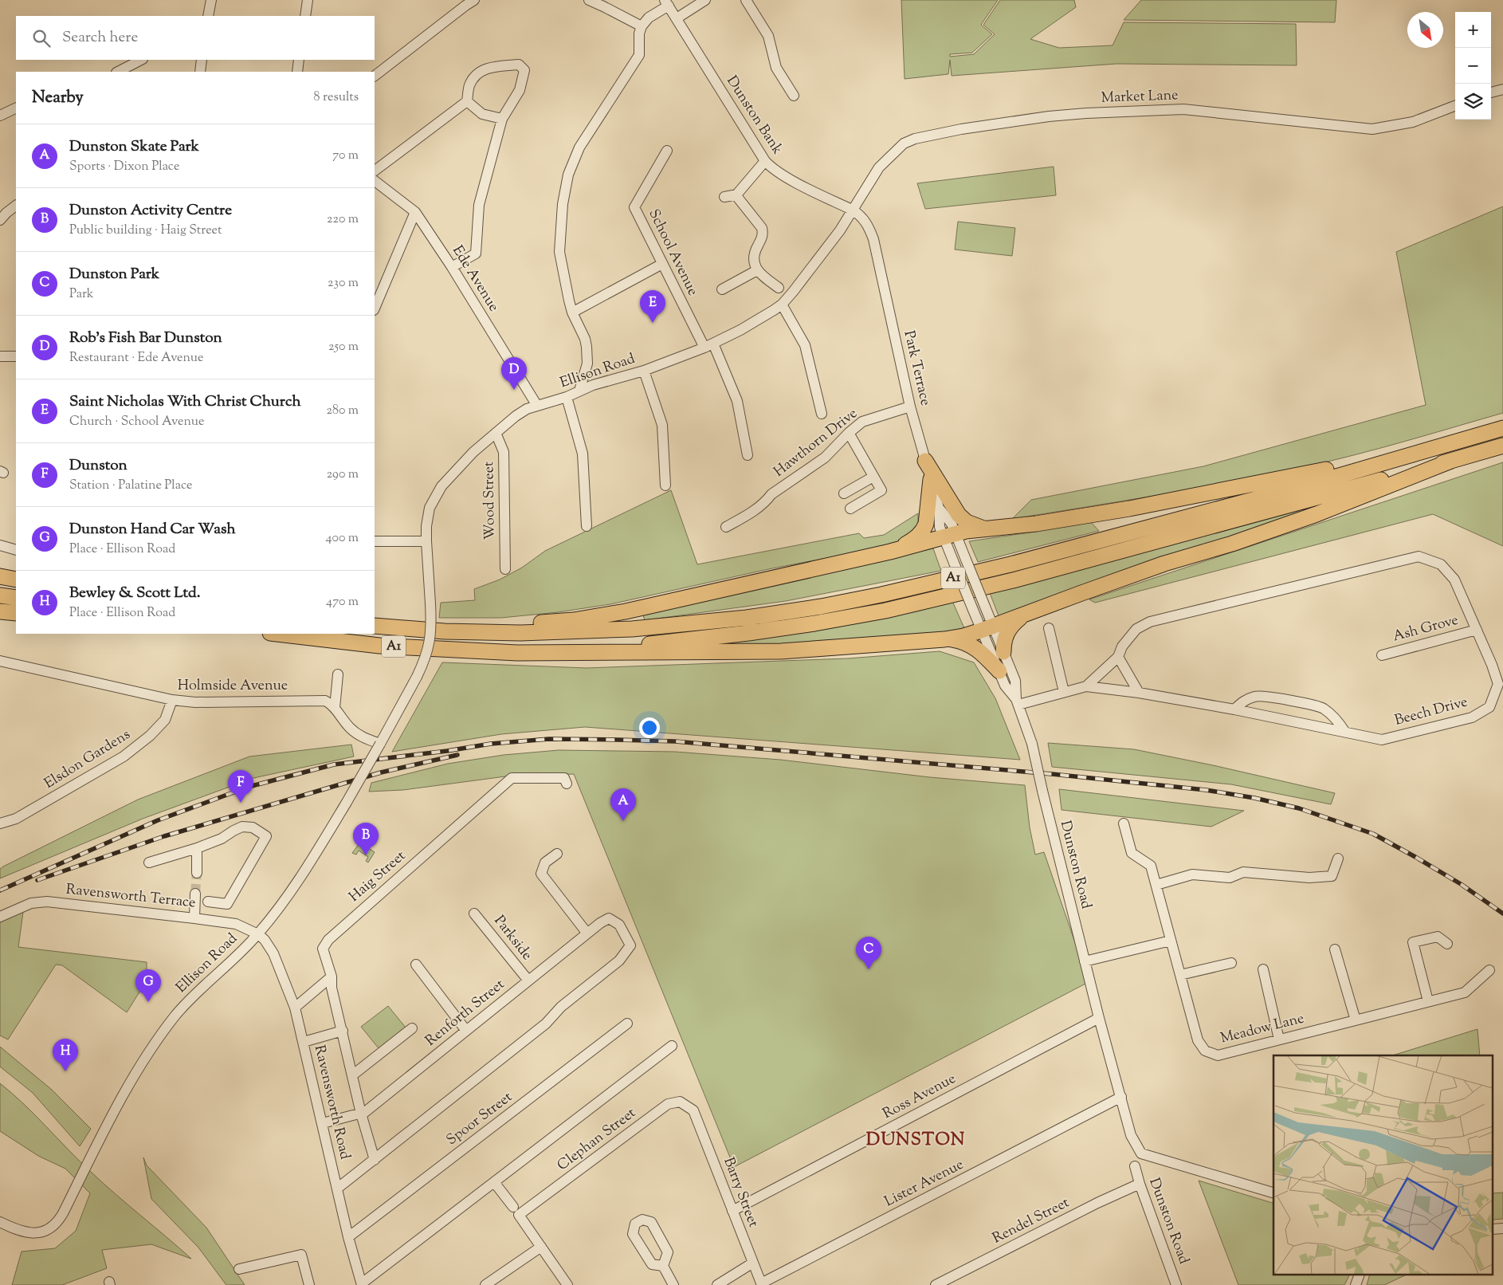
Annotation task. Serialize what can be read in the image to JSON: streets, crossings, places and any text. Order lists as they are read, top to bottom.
{
  "streets": {
    "highway": ["A1"],
    "street": [
      "Market Lane",
      "Dunston Bank",
      "School Avenue",
      "Ede Avenue",
      "Park Terrace",
      "Ellison Road",
      "Hawthorn Drive",
      "Wood Street",
      "Ash Grove",
      "Holmside Avenue",
      "Beech Drive",
      "Elsdon Gardens",
      "Dunston Road",
      "Haig Street",
      "Ravensworth Terrace",
      "Parkside",
      "Renforth Street",
      "Meadow Lane",
      "Ross Avenue",
      "Ravensworth Road",
      "Spoor Street",
      "Clephan Street",
      "Lister Avenue",
      "Barry Street",
      "Rendel Street"
    ]
  },
  "crossings": [
    ["Market Lane", "Dunston Bank"],
    ["Market Lane", "Park Terrace"],
    ["Market Lane", "Ellison Road"],
    ["Dunston Bank", "Park Terrace"],
    ["Dunston Bank", "Ellison Road"],
    ["School Avenue", "Ellison Road"],
    ["Ede Avenue", "Ellison Road"],
    ["Park Terrace", "Ellison Road"],
    ["Park Terrace", "Hawthorn Drive"],
    ["Park Terrace", "Dunston Road"],
    ["Ellison Road", "Wood Street"],
    ["Ellison Road", "Holmside Avenue"],
    ["Ellison Road", "Ravensworth Terrace"],
    ["Ellison Road", "Ravensworth Road"],
    ["Ash Grove", "Beech Drive"],
    ["Holmside Avenue", "Elsdon Gardens"],
    ["Beech Drive", "Dunston Road"],
    ["Dunston Road", "Ross Avenue"],
    ["Dunston Road", "Lister Avenue"],
    ["Dunston Road", "Rendel Street"],
    ["Haig Street", "Renforth Street"],
    ["Ravensworth Terrace", "Ravensworth Road"],
    ["Parkside", "Renforth Street"],
    ["Renforth Street", "Ravensworth Road"],
    ["Ross Avenue", "Barry Street"],
    ["Ravensworth Road", "Spoor Street"],
    ["Clephan Street", "Barry Street"],
    ["Lister Avenue", "Barry Street"]
  ],
  "districts": ["DUNSTON"],
  "north": "bottom right",
  "page": {
    "map_buttons": ["+", "−"],
    "search": "Search here",
    "heading": ["Nearby", "8 results"],
    "list": [
      {
        "mark": "A",
        "name": "Dunston Skate Park",
        "note": "Sports · Dixon Place",
        "value": "70 m"
      },
      {
        "mark": "B",
        "name": "Dunston Activity Centre",
        "note": "Public building · Haig Street",
        "value": "220 m"
      },
      {
        "mark": "C",
        "name": "Dunston Park",
        "note": "Park",
        "value": "230 m"
      },
      {
        "mark": "D",
        "name": "Rob’s Fish Bar Dunston",
        "note": "Restaurant · Ede Avenue",
        "value": "250 m"
      },
      {
        "mark": "E",
        "name": "Saint Nicholas With Christ Church",
        "note": "Church · School Avenue",
        "value": "280 m"
      },
      {
        "mark": "F",
        "name": "Dunston",
        "note": "Station · Palatine Place",
        "value": "290 m"
      },
      {
        "mark": "G",
        "name": "Dunston Hand Car Wash",
        "note": "Place · Ellison Road",
        "value": "400 m"
      },
      {
        "mark": "H",
        "name": "Bewley & Scott Ltd.",
        "note": "Place · Ellison Road",
        "value": "470 m"
      }
    ],
    "pins": [
      "E",
      "D",
      "F",
      "A",
      "B",
      "C",
      "G",
      "H"
    ]
  }
}
